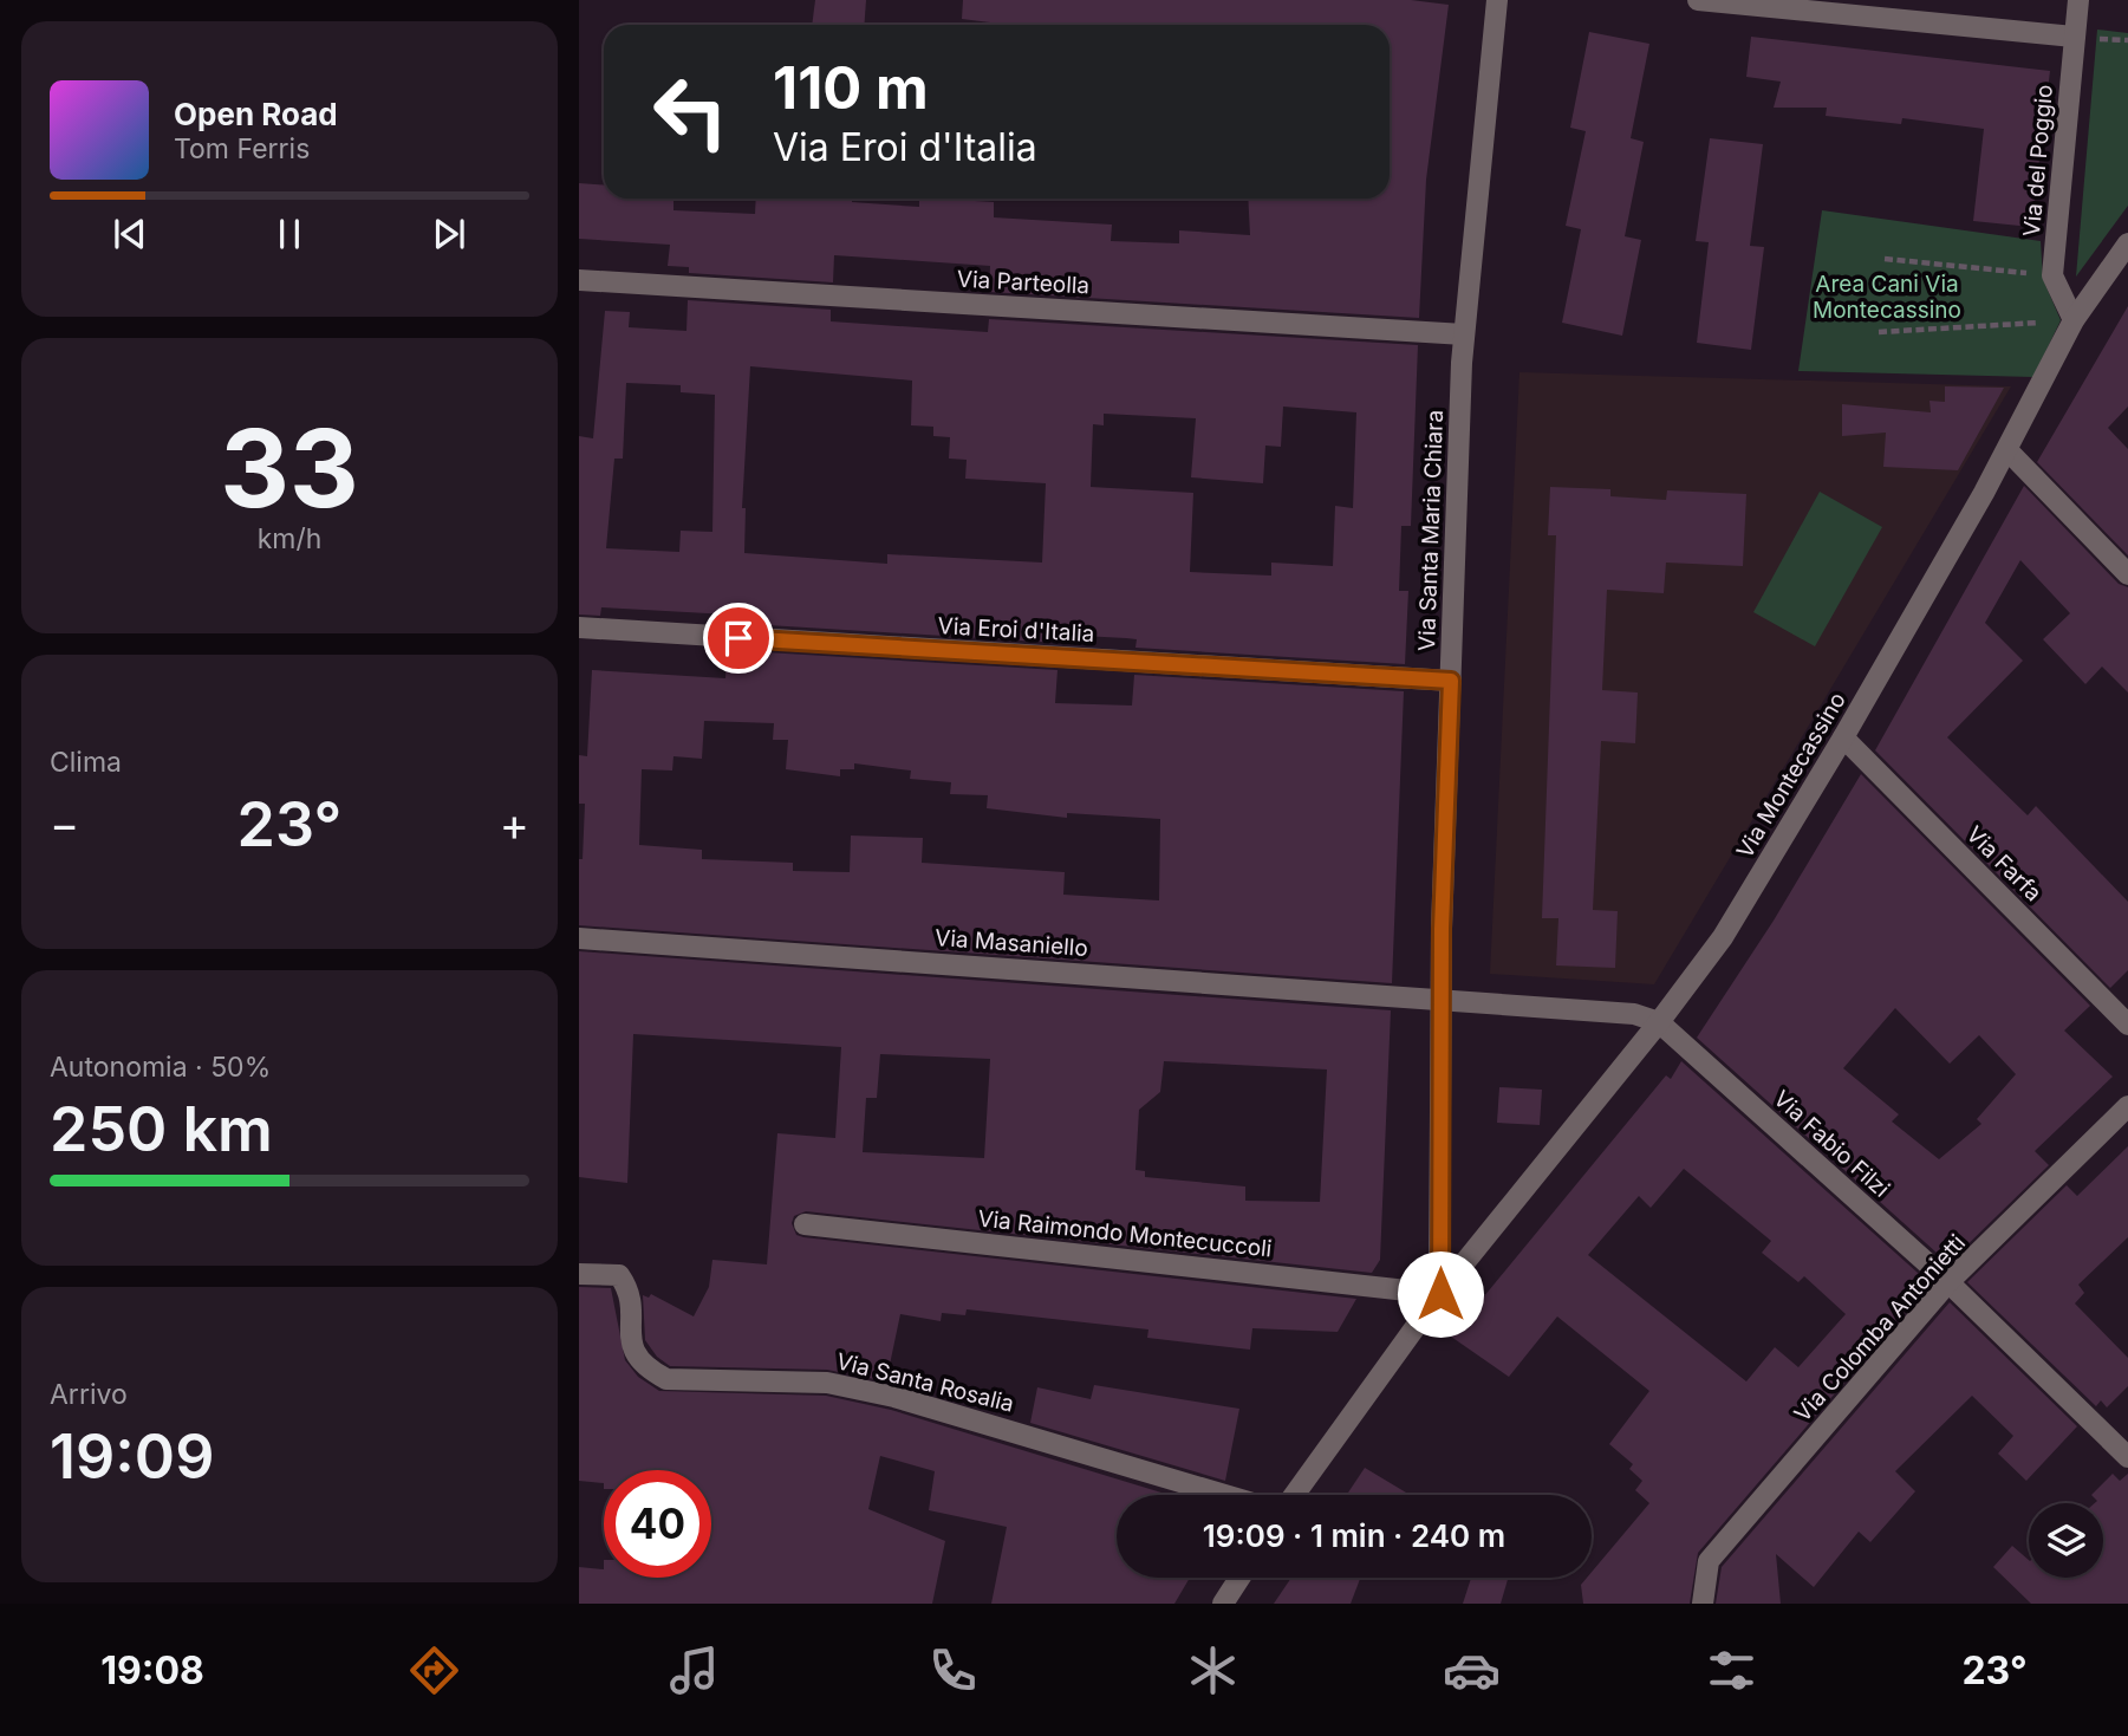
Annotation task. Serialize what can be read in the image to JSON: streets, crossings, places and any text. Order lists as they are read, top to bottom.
{
  "streets": {
    "street": [
      "Via del Poggio",
      "Via Parteolla",
      "Via Santa Maria Chiara",
      "Via Eroi d'Italia",
      "Via Montecassino",
      "Via Farfa",
      "Via Masaniello",
      "Via Fabio Filzi",
      "Via Raimondo Montecuccoli",
      "Via Colomba Antonietti",
      "Via Santa Rosalia"
    ]
  },
  "crossings": [
    ["Via Parteolla", "Via Santa Maria Chiara"],
    ["Via Santa Maria Chiara", "Via Eroi d'Italia"],
    ["Via Santa Maria Chiara", "Via Montecassino"],
    ["Via Santa Maria Chiara", "Via Masaniello"],
    ["Via Santa Maria Chiara", "Via Fabio Filzi"],
    ["Via Santa Maria Chiara", "Via Raimondo Montecuccoli"],
    ["Via Montecassino", "Via Farfa"],
    ["Via Montecassino", "Via Fabio Filzi"],
    ["Via Montecassino", "Via Raimondo Montecuccoli"],
    ["Via Masaniello", "Via Fabio Filzi"],
    ["Via Fabio Filzi", "Via Colomba Antonietti"]
  ],
  "parks": ["Area Cani Via Montecassino"],
  "page": {
    "turn": ["110 m", "Via Eroi d'Italia"],
    "song": ["Open Road", "Tom Ferris"],
    "tile": [
      ["33", "km/h"],
      "Clima",
      ["Autonomia · 50%", "250 km"],
      ["Arrivo", "19:09"]
    ],
    "heat": ["−", "23°", "+"],
    "limit": "40",
    "trip": "19:09 · 1 min · 240 m",
    "tabs": ["19:08", "23°"]
  }
}
